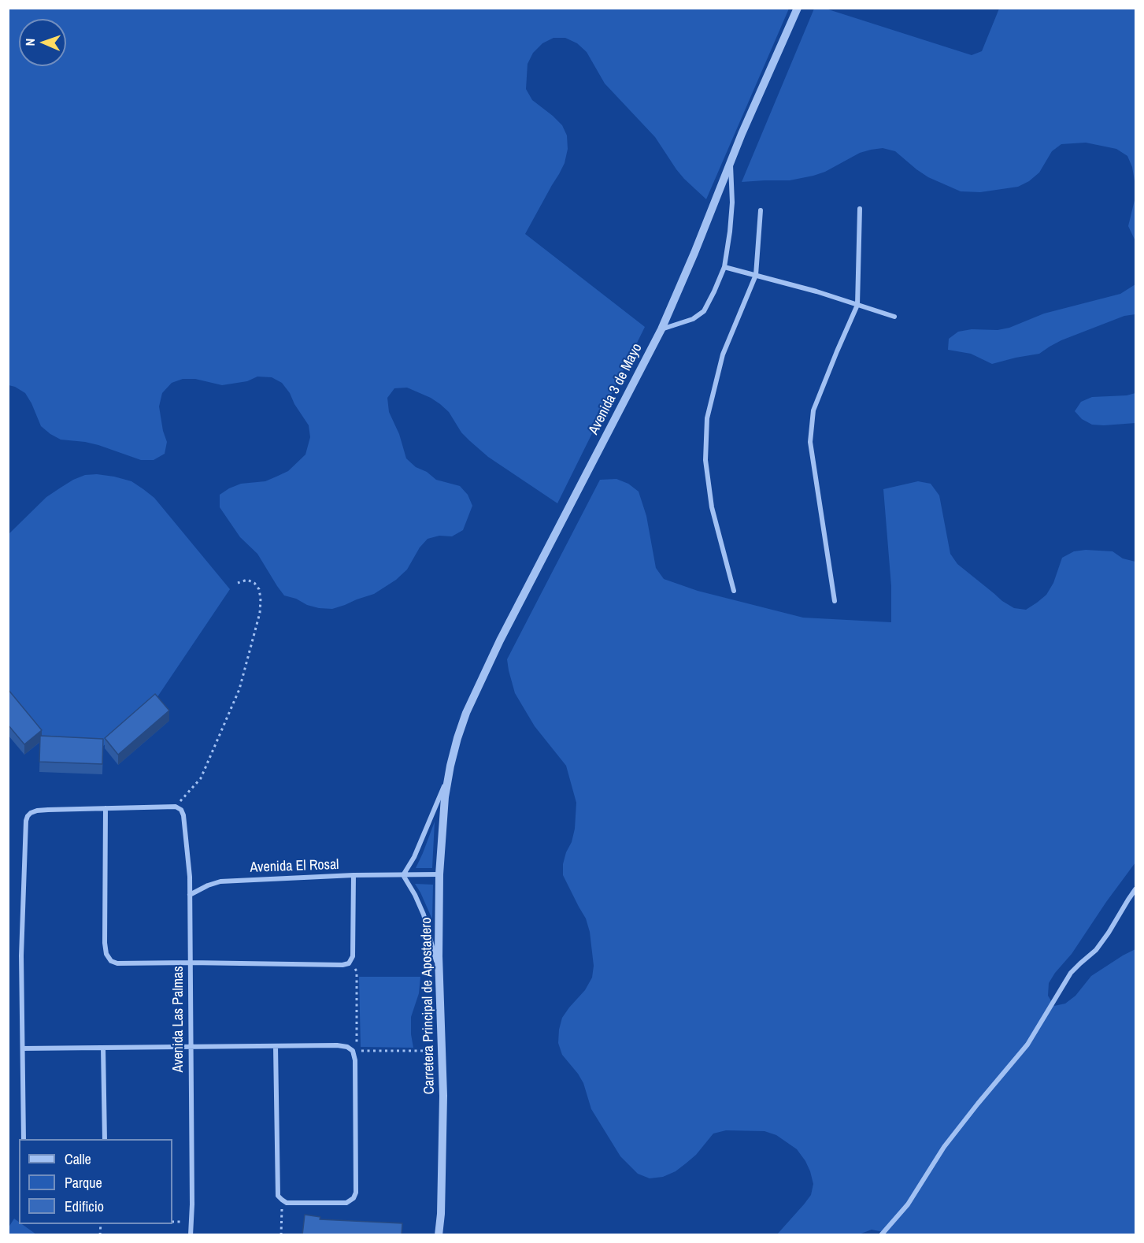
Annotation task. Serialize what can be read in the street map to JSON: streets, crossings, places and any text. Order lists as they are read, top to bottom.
{
  "streets": {
    "street": [
      "Avenida 3 de Mayo",
      "Avenida El Rosal",
      "Carretera Principal de Apostadero",
      "Avenida Las Palmas"
    ]
  },
  "crossings": [
    ["Avenida 3 de Mayo", "Carretera Principal de Apostadero"],
    ["Avenida El Rosal", "Carretera Principal de Apostadero"],
    ["Avenida El Rosal", "Avenida Las Palmas"]
  ],
  "legend": ["Calle", "Parque", "Edificio"],
  "north": "left"
}
